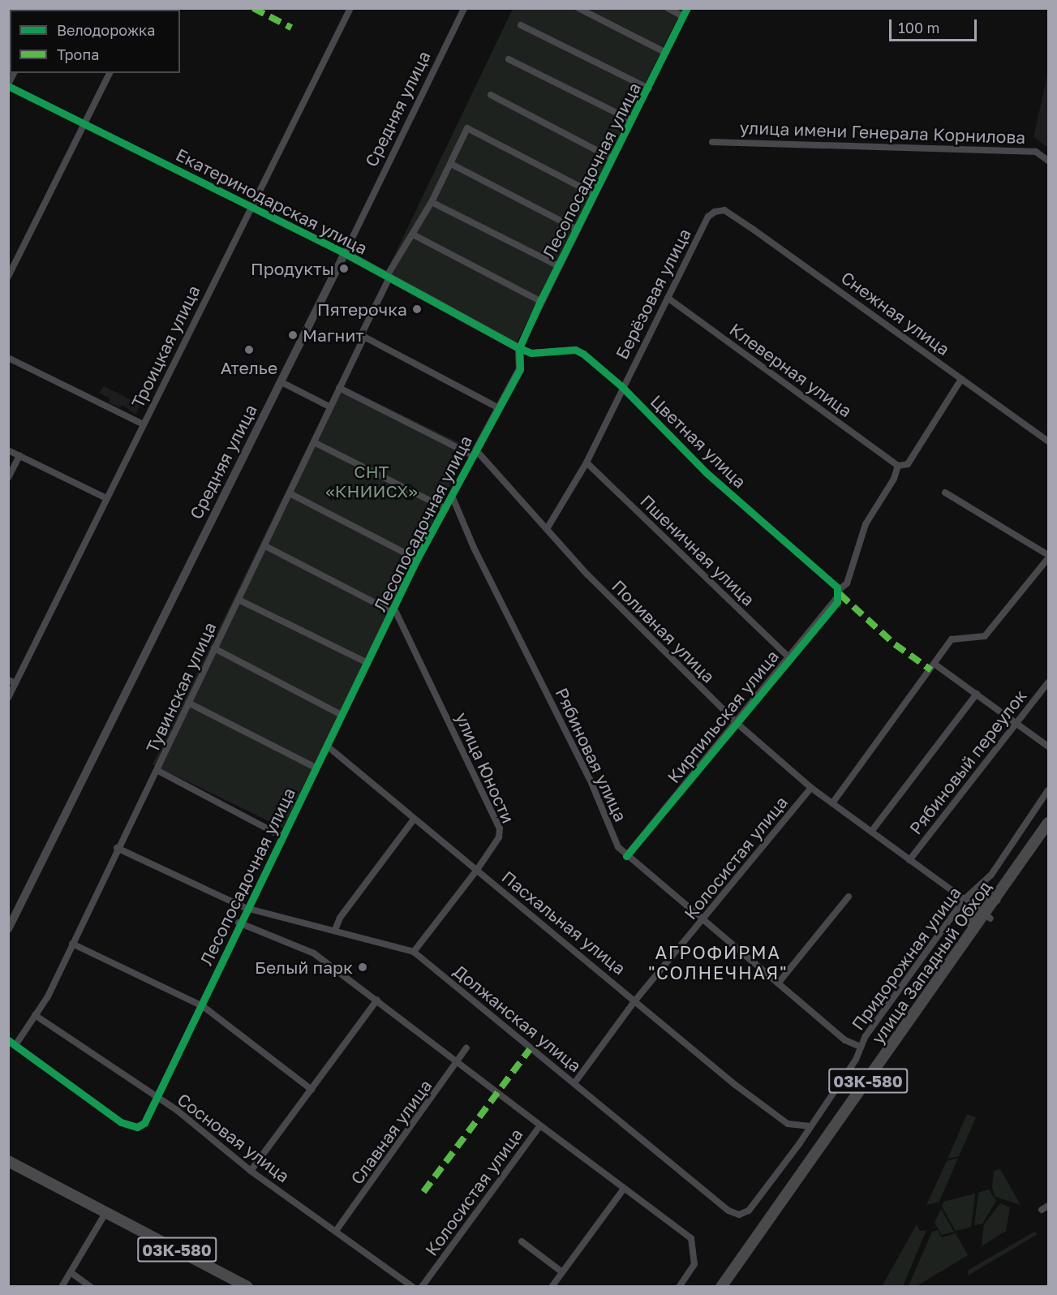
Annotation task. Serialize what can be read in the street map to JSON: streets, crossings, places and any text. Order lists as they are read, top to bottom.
{
  "streets": {
    "highway": ["улица Западный Обход", "03К-580"],
    "street": [
      "Средняя улица",
      "улица имени Генерала Корнилова",
      "Лесопосадочная улица",
      "Екатеринодарская улица",
      "Берёзовая улица",
      "Снежная улица",
      "Троицкая улица",
      "Клеверная улица",
      "Цветная улица",
      "Пшеничная улица",
      "Поливная улица",
      "Тувинская улица",
      "Кирпильская улица",
      "Рябиновая улица",
      "Рябиновый переулок",
      "улица Юности",
      "Колосистая улица",
      "Пасхальная улица",
      "Придорожная улица",
      "Должанская улица",
      "Славная улица",
      "Сосновая улица"
    ]
  },
  "crossings": [
    ["Средняя улица", "Екатеринодарская улица"],
    ["Лесопосадочная улица", "Екатеринодарская улица"],
    ["Лесопосадочная улица", "Цветная улица"],
    ["Лесопосадочная улица", "Поливная улица"],
    ["Лесопосадочная улица", "Тувинская улица"],
    ["Лесопосадочная улица", "Рябиновая улица"],
    ["Лесопосадочная улица", "улица Юности"],
    ["Лесопосадочная улица", "Пасхальная улица"],
    ["Лесопосадочная улица", "Должанская улица"],
    ["Лесопосадочная улица", "Сосновая улица"],
    ["Екатеринодарская улица", "Троицкая улица"],
    ["Екатеринодарская улица", "Цветная улица"],
    ["Екатеринодарская улица", "Тувинская улица"],
    ["Берёзовая улица", "Снежная улица"],
    ["Берёзовая улица", "Клеверная улица"],
    ["Берёзовая улица", "Цветная улица"],
    ["Берёзовая улица", "Пшеничная улица"],
    ["Берёзовая улица", "Поливная улица"],
    ["Клеверная улица", "Кирпильская улица"],
    ["Цветная улица", "Кирпильская улица"],
    ["Пшеничная улица", "Кирпильская улица"],
    ["Поливная улица", "Кирпильская улица"],
    ["Поливная улица", "Рябиновый переулок"],
    ["Поливная улица", "Колосистая улица"],
    ["Поливная улица", "Придорожная улица"],
    ["Поливная улица", "улица Западный Обход"],
    ["Тувинская улица", "Должанская улица"],
    ["Тувинская улица", "Сосновая улица"],
    ["Кирпильская улица", "Рябиновая улица"],
    ["Рябиновая улица", "Колосистая улица"],
    ["Рябиновая улица", "Придорожная улица"],
    ["улица Юности", "Пасхальная улица"],
    ["улица Юности", "Должанская улица"],
    ["Колосистая улица", "Пасхальная улица"],
    ["Колосистая улица", "Должанская улица"],
    ["Колосистая улица", "Славная улица"],
    ["Пасхальная улица", "Придорожная улица"],
    ["Придорожная улица", "Должанская улица"],
    ["Славная улица", "Сосновая улица"]
  ],
  "districts": ["АГРОФИРМА \"СОЛНЕЧНАЯ\""],
  "parks": ["СНТ «КНИИСХ»"],
  "places": [
    "Продукты",
    "Пятерочка",
    "Магнит",
    "Ателье",
    "Белый парк"
  ],
  "legend": ["Велодорожка", "Тропа"],
  "scale_bar": "100 m"
}
